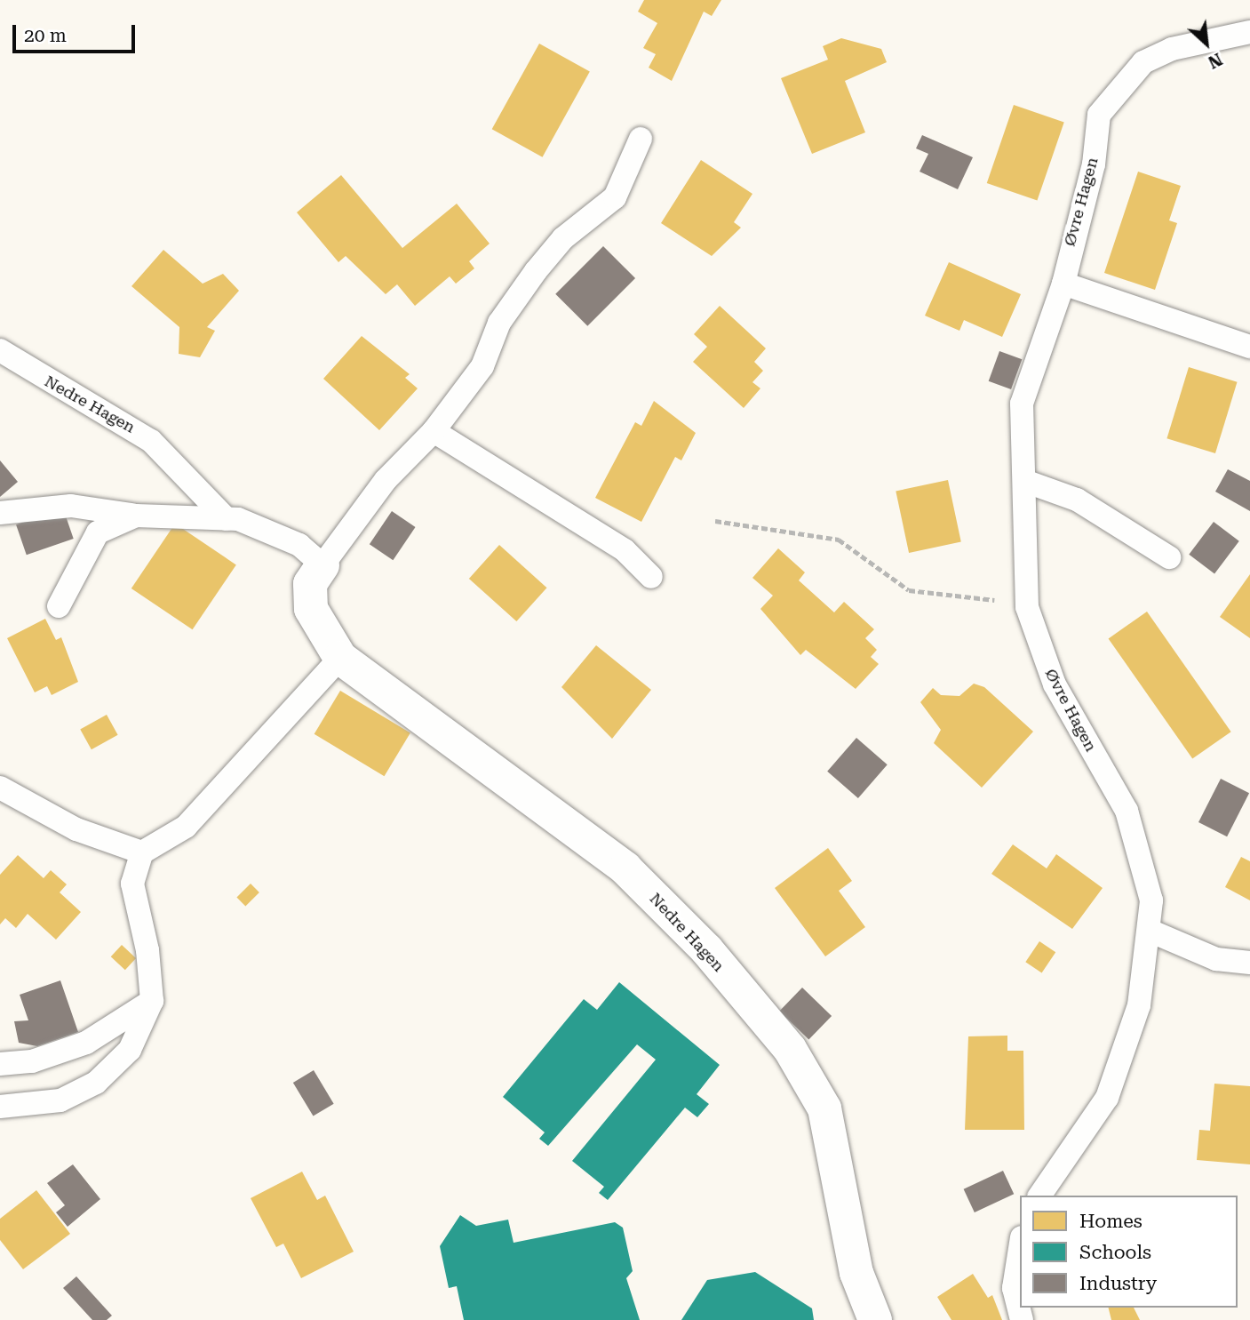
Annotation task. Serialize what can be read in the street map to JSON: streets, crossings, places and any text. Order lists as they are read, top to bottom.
{
  "streets": {
    "street": ["Nedre Hagen"],
    "lane": ["Øvre Hagen"]
  },
  "legend": ["Homes", "Schools", "Industry"],
  "scale_bar": "20 m",
  "north": "bottom right"
}
